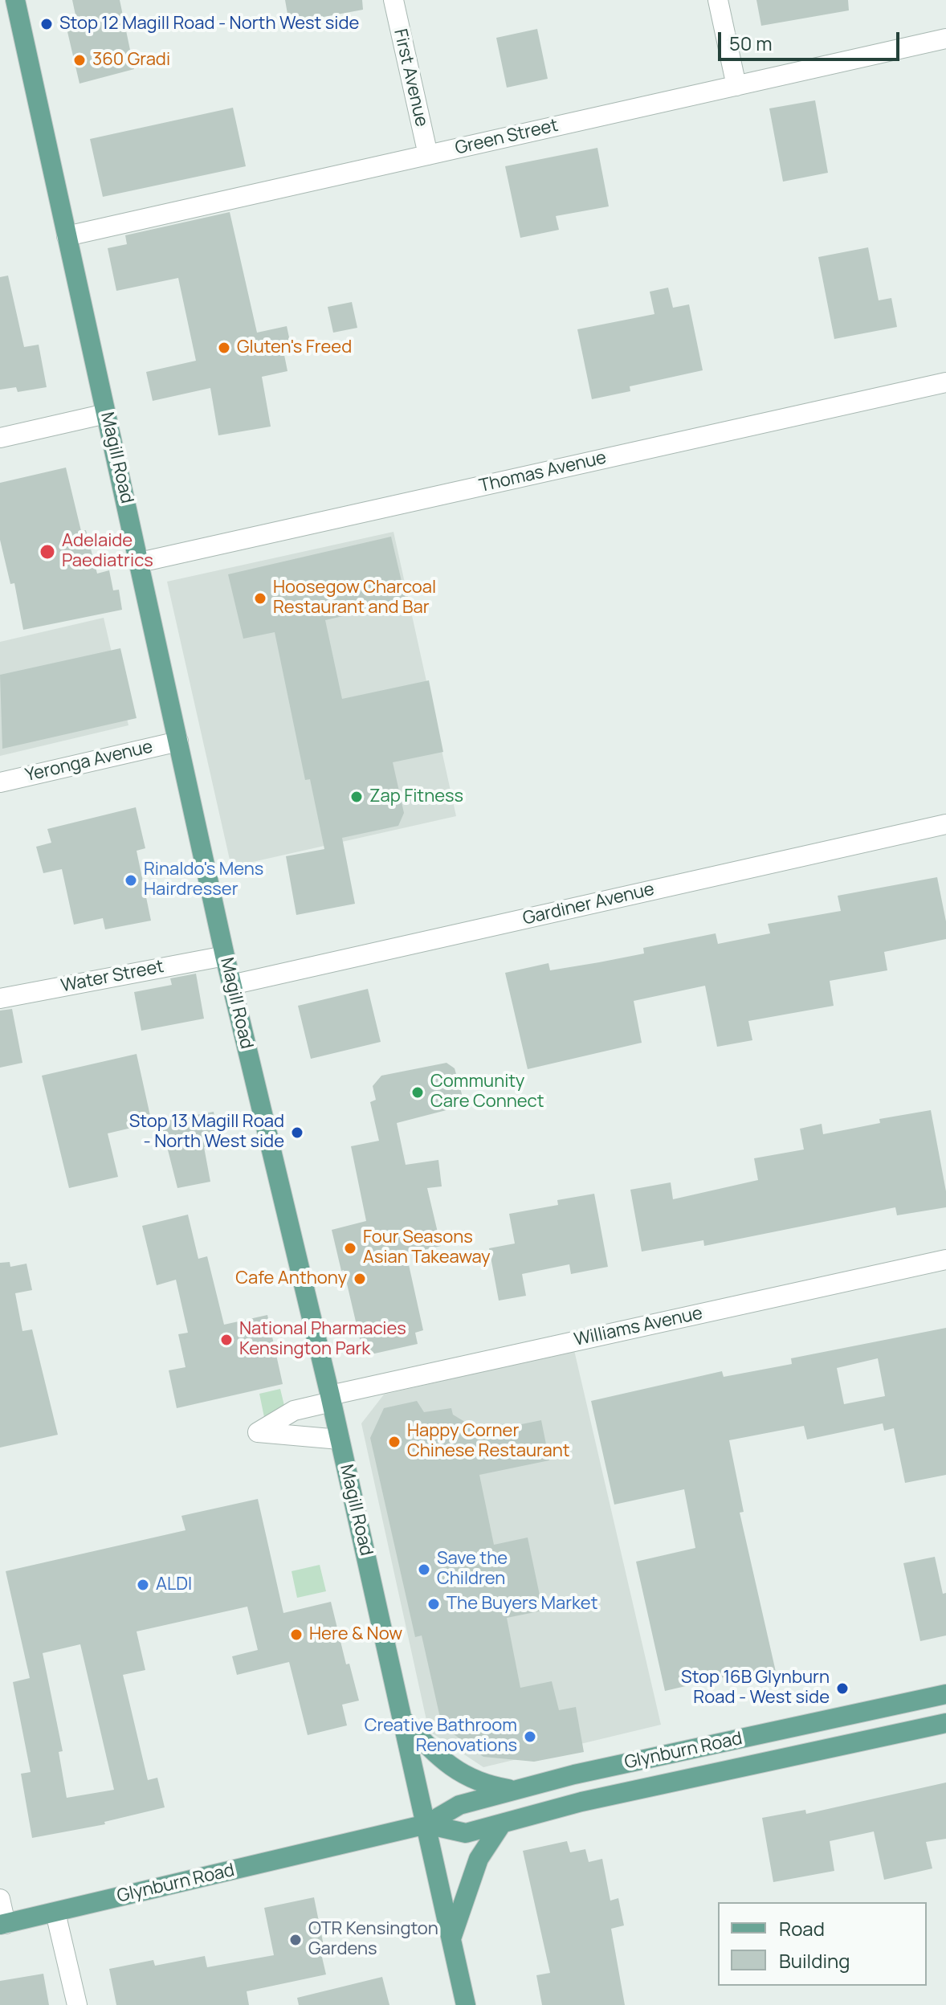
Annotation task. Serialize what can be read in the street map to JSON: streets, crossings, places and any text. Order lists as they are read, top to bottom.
{
  "streets": {
    "main road": ["Magill Road", "Glynburn Road"],
    "street": [
      "First Avenue",
      "Green Street",
      "Thomas Avenue",
      "Yeronga Avenue",
      "Gardiner Avenue",
      "Water Street",
      "Williams Avenue"
    ]
  },
  "crossings": [
    ["First Avenue", "Green Street"],
    ["Green Street", "Magill Road"],
    ["Magill Road", "Thomas Avenue"],
    ["Magill Road", "Yeronga Avenue"],
    ["Magill Road", "Gardiner Avenue"],
    ["Magill Road", "Water Street"],
    ["Magill Road", "Williams Avenue"],
    ["Magill Road", "Glynburn Road"]
  ],
  "places": [
    "Stop 12 Magill Road - North West side",
    "360 Gradi",
    "Gluten's Freed",
    "Adelaide Paediatrics",
    "Hoosegow Charcoal Restaurant and Bar",
    "Zap Fitness",
    "Rinaldo's Mens Hairdresser",
    "Community Care Connect",
    "Stop 13 Magill Road - North West side",
    "Four Seasons Asian Takeaway",
    "Cafe Anthony",
    "National Pharmacies Kensington Park",
    "Happy Corner Chinese Restaurant",
    "Save the Children",
    "ALDI",
    "The Buyers Market",
    "Here & Now",
    "Stop 16B Glynburn Road - West side",
    "Creative Bathroom Renovations",
    "OTR Kensington Gardens"
  ],
  "legend": ["Road", "Building"],
  "scale_bar": "50 m"
}
